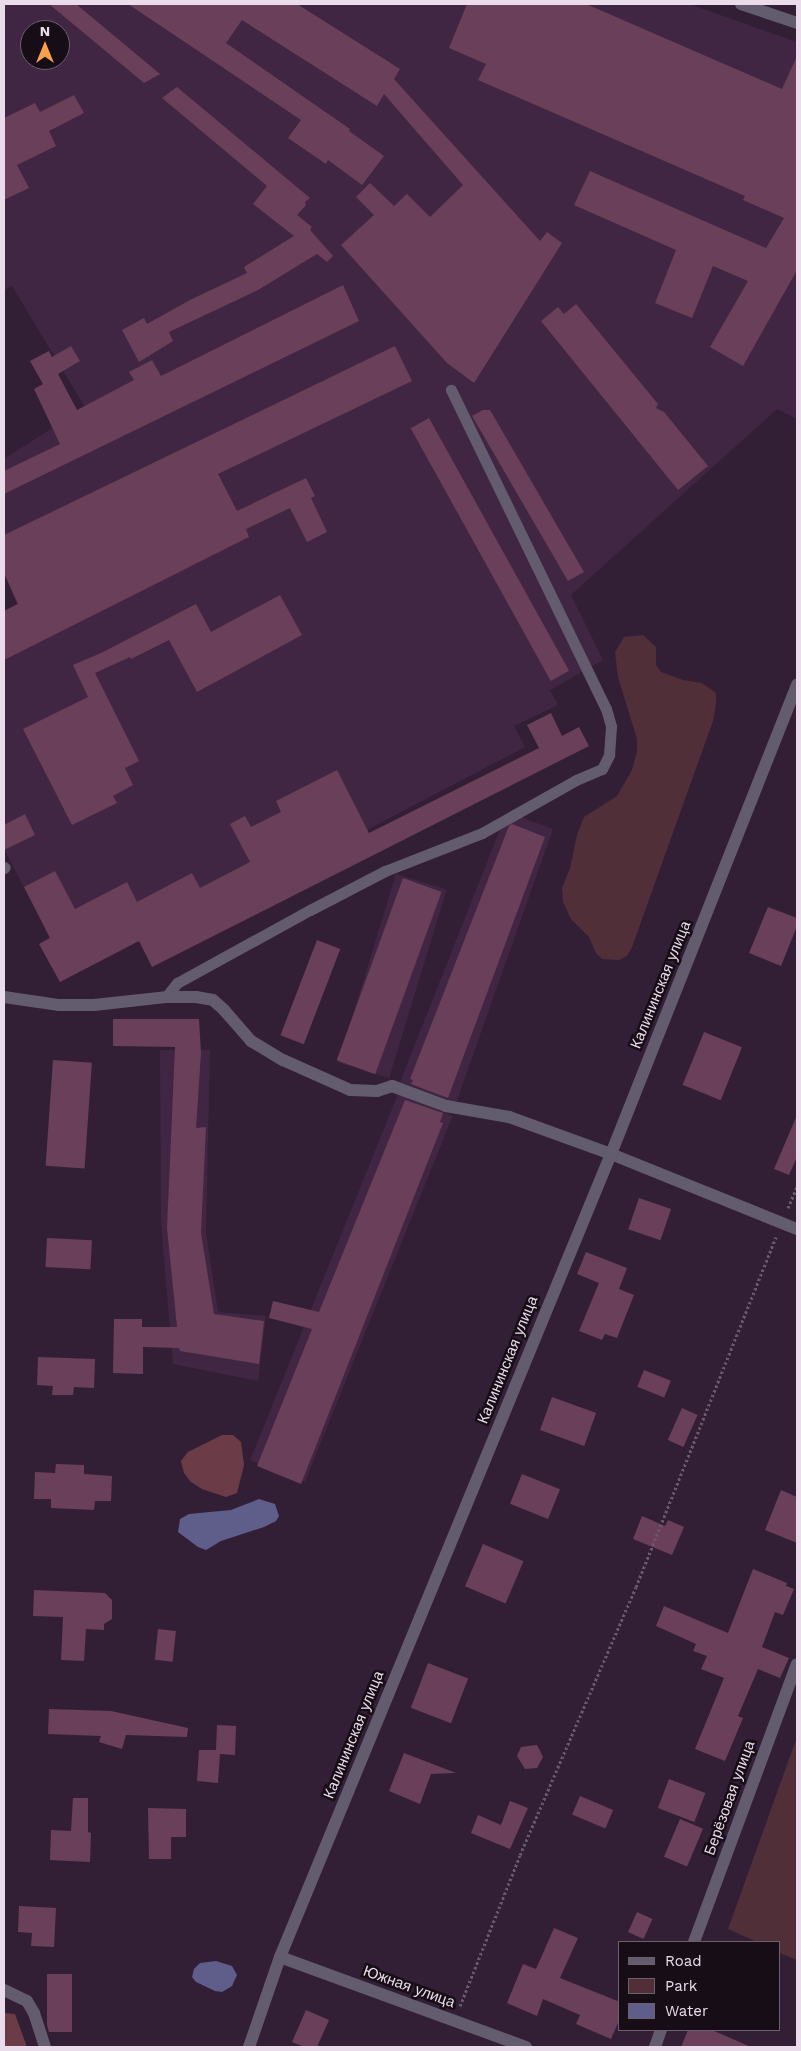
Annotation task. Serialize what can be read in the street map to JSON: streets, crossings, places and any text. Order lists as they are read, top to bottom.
{
  "streets": {
    "street": ["Калининская улица", "Берёзовая улица", "Южная улица"]
  },
  "crossings": [
    ["Калининская улица", "Южная улица"]
  ],
  "legend": ["Road", "Park", "Water"],
  "north": "top"
}
